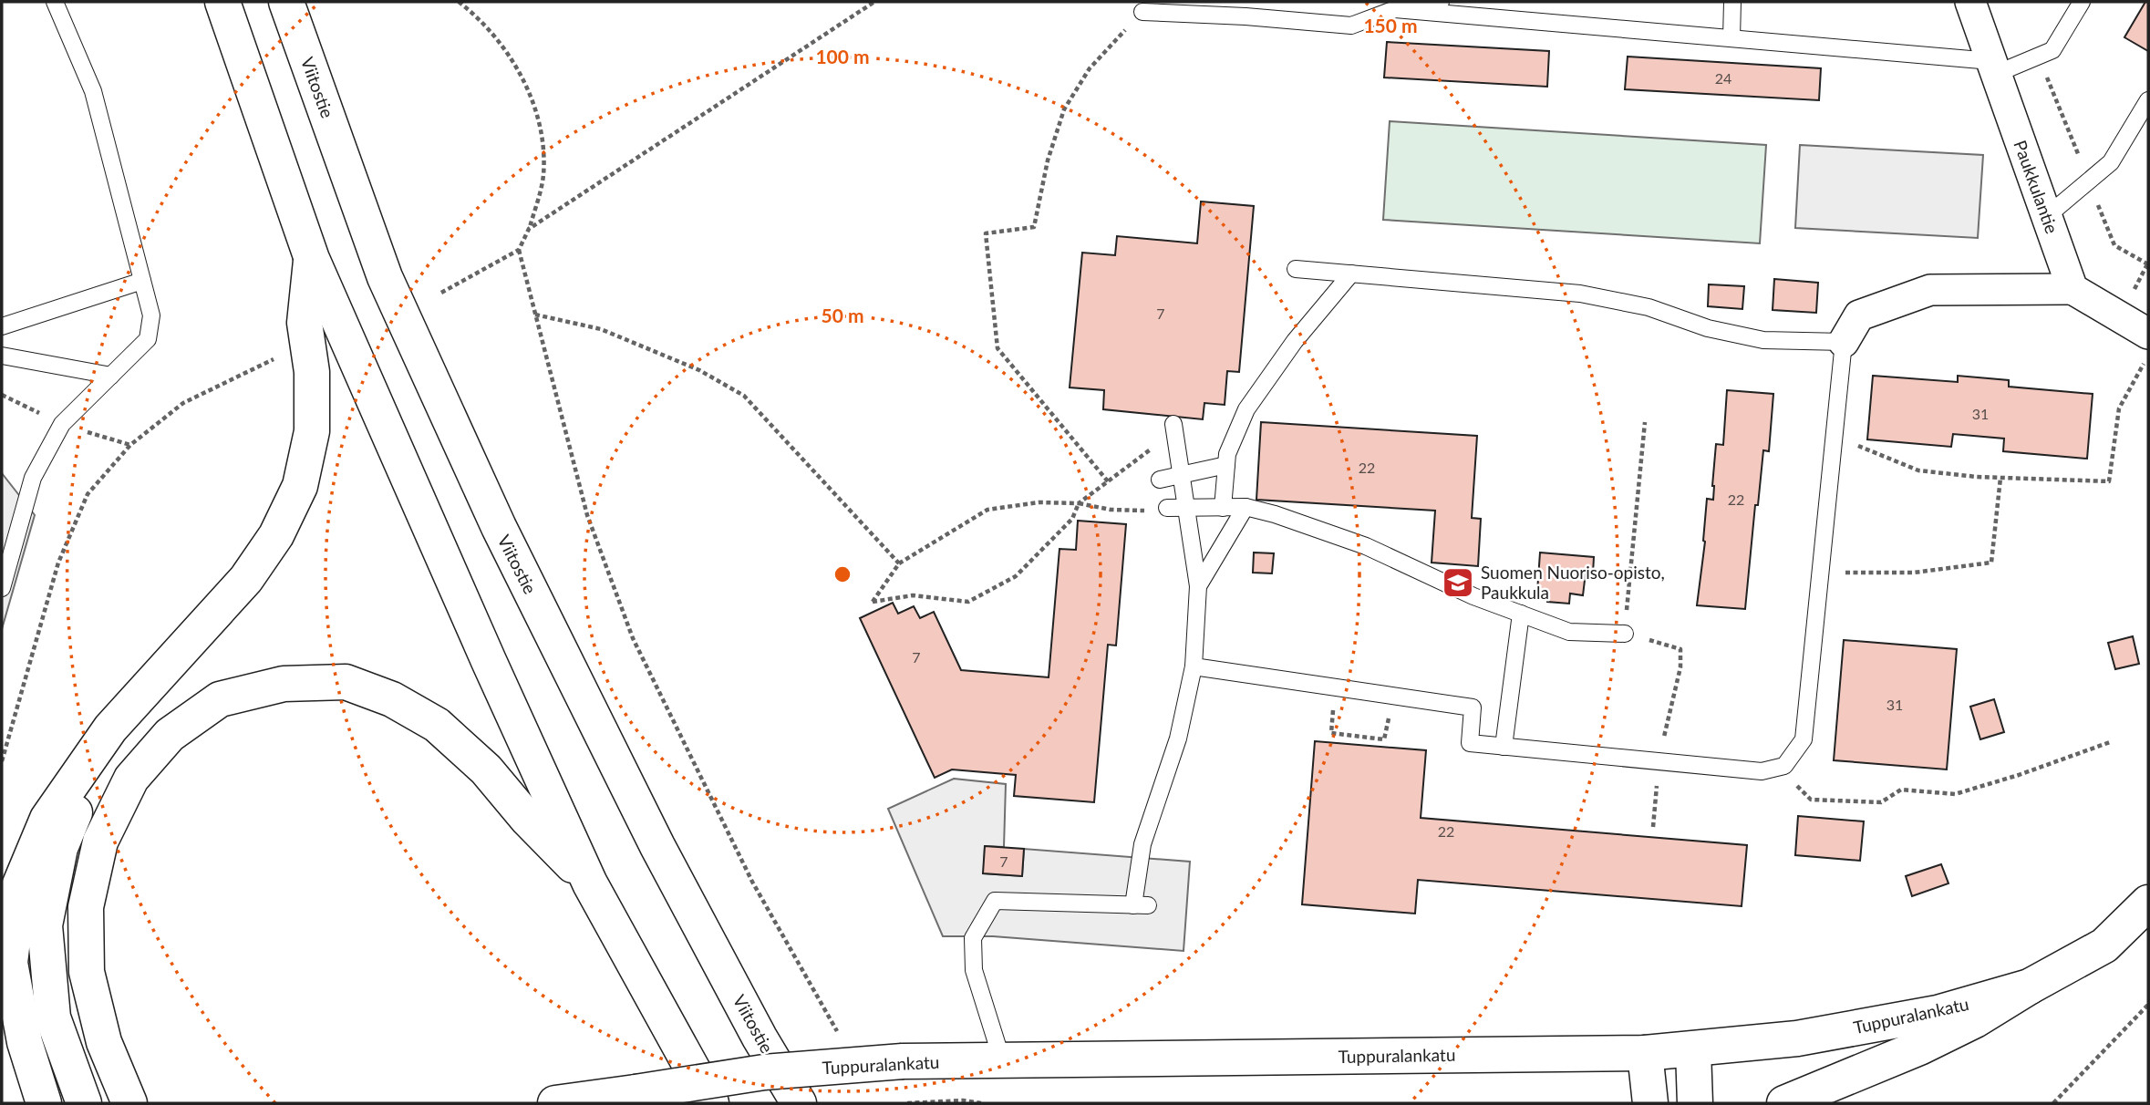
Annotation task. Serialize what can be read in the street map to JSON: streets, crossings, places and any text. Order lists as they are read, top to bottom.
{
  "streets": {
    "main road": ["Viitostie", "Tuppuralankatu"],
    "street": ["Paukkulantie"]
  },
  "places": {
    "school or university": ["Suomen Nuoriso-opisto, Paukkula"]
  },
  "house_numbers": [
    "24",
    "7",
    "31",
    "22",
    "22",
    "7",
    "31",
    "22",
    "7"
  ],
  "rings": ["150 m", "100 m", "50 m"]
}
